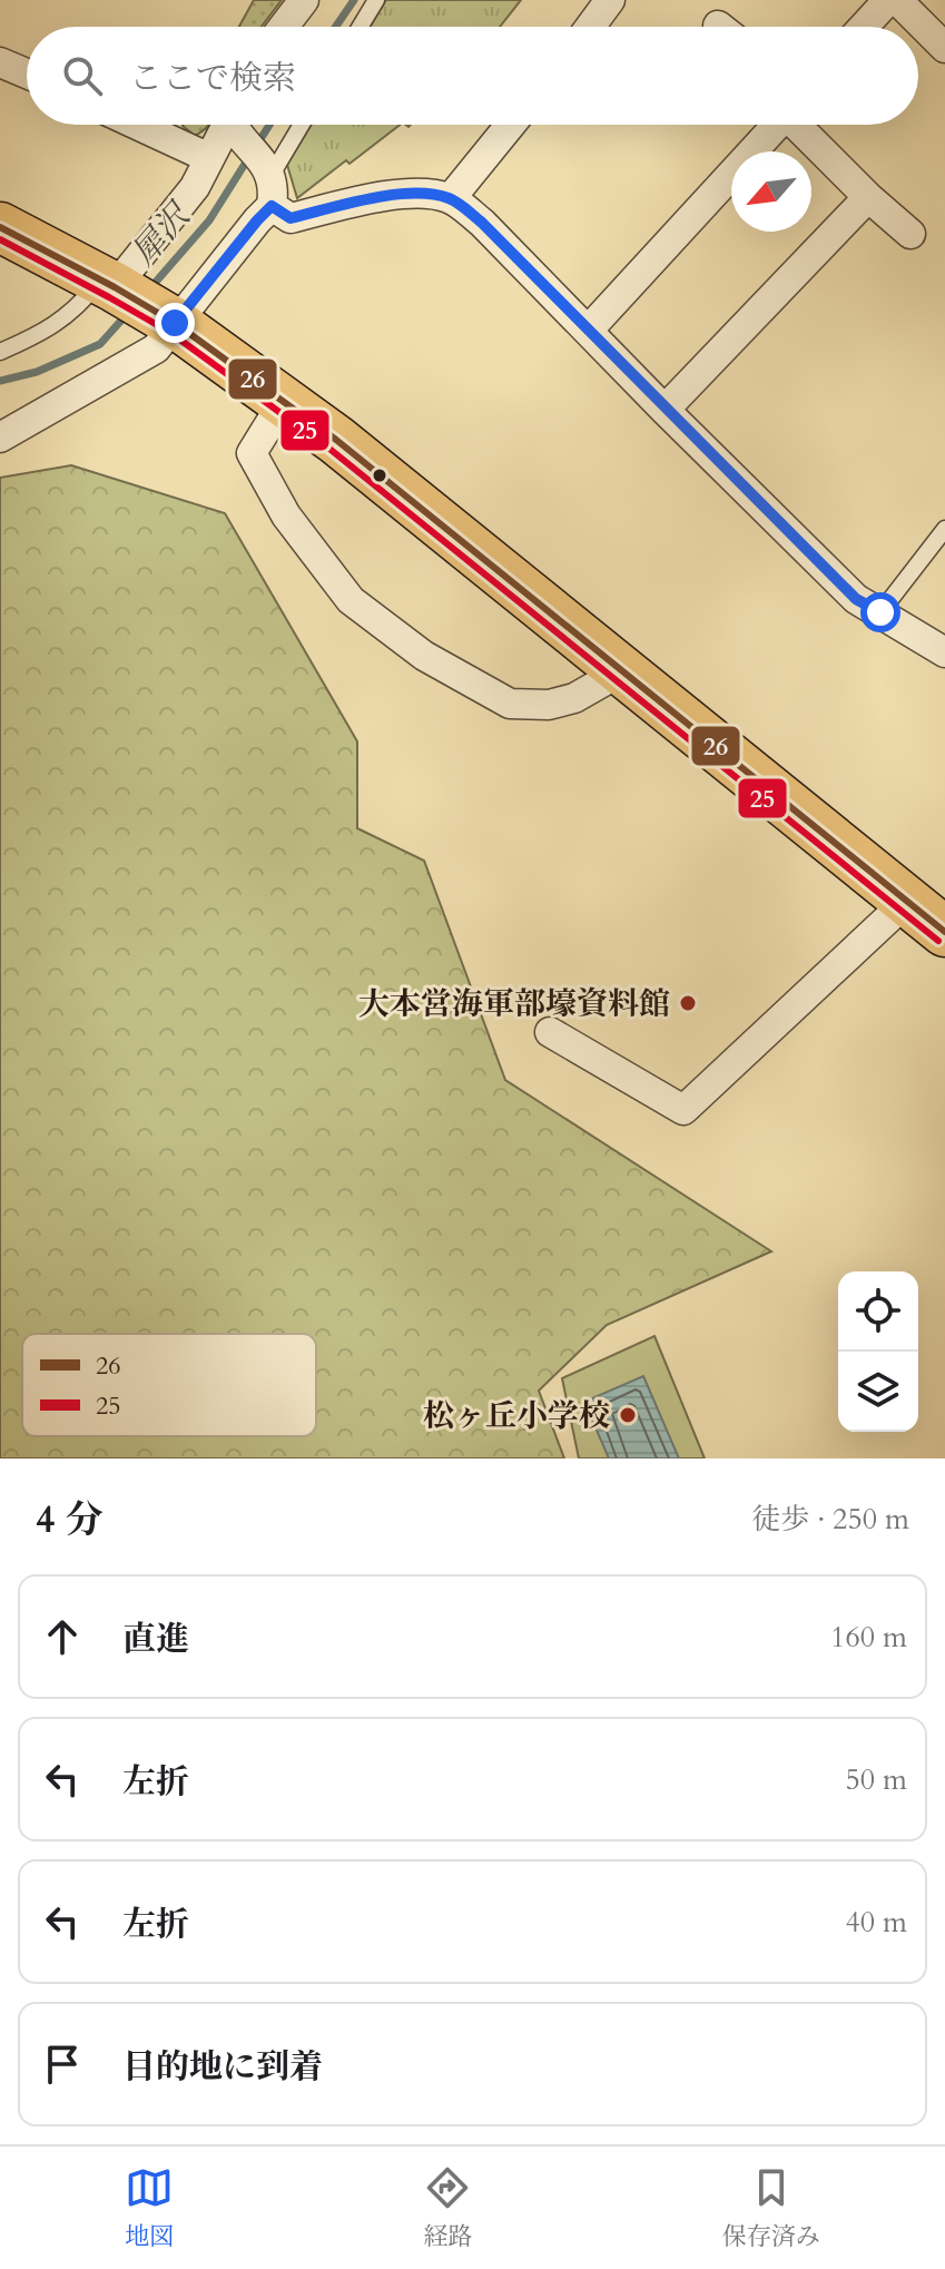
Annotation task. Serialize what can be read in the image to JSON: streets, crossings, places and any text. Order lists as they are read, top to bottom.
{
  "water": ["犀沢"],
  "places": ["大本営海軍部壕資料館", "松ヶ丘小学校"],
  "lines": ["transit line 26", "transit line 25"],
  "legend": ["26", "25"],
  "north": "bottom left",
  "page": {
    "search": "ここで検索",
    "heading": ["4 分", "徒歩 · 250 m"],
    "list": [
      ["直進", "160 m"],
      ["左折", "50 m"],
      ["左折", "40 m"],
      "目的地に到着"
    ],
    "nav": ["地図", "経路", "保存済み"]
  }
}
